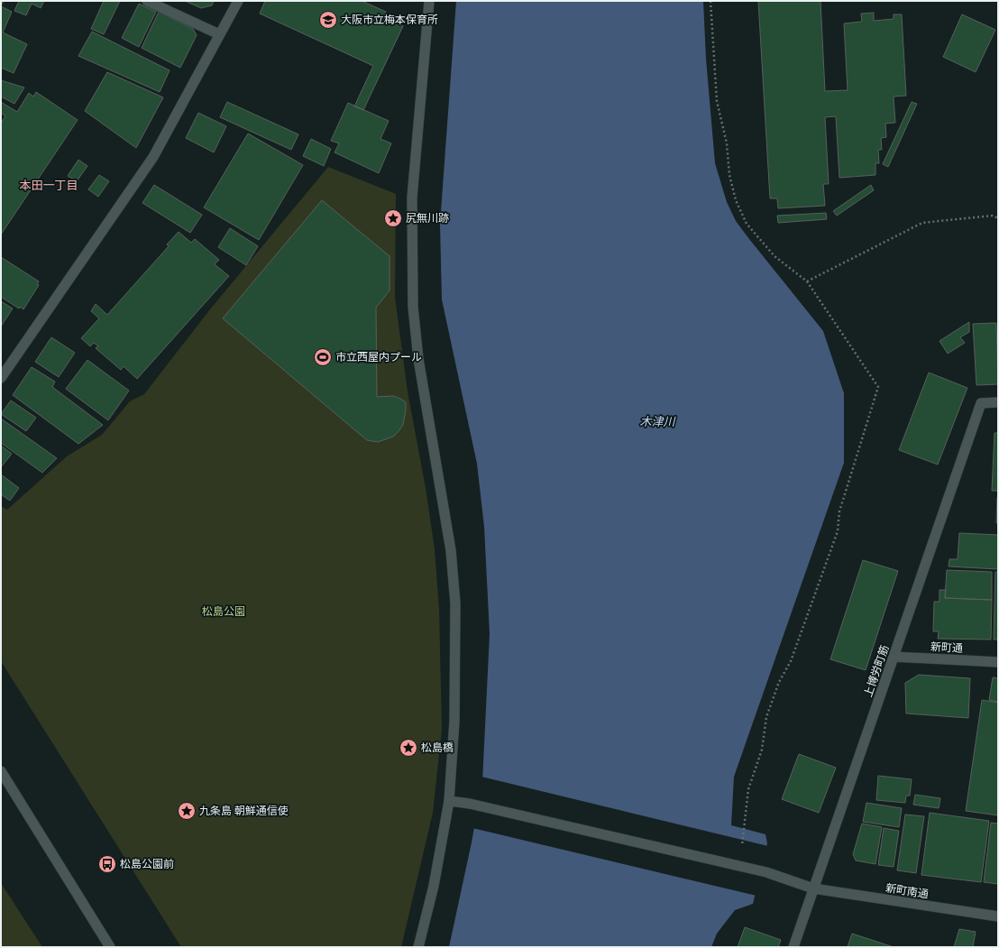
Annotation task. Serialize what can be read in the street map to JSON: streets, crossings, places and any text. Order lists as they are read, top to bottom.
{
  "streets": {
    "street": ["新町通", "上博労町筋", "新町南通"]
  },
  "crossings": [
    ["新町通", "上博労町筋"],
    ["上博労町筋", "新町南通"]
  ],
  "districts": ["本田一丁目"],
  "water": ["木津川"],
  "parks": ["松島公園"],
  "places": {
    "school or university": ["大阪市立梅本保育所"],
    "place": ["尻無川跡", "松島橋", "九条島 朝鮮通信使"],
    "sports": ["市立西屋内プール"],
    "bus stop": ["松島公園前"]
  }
}
